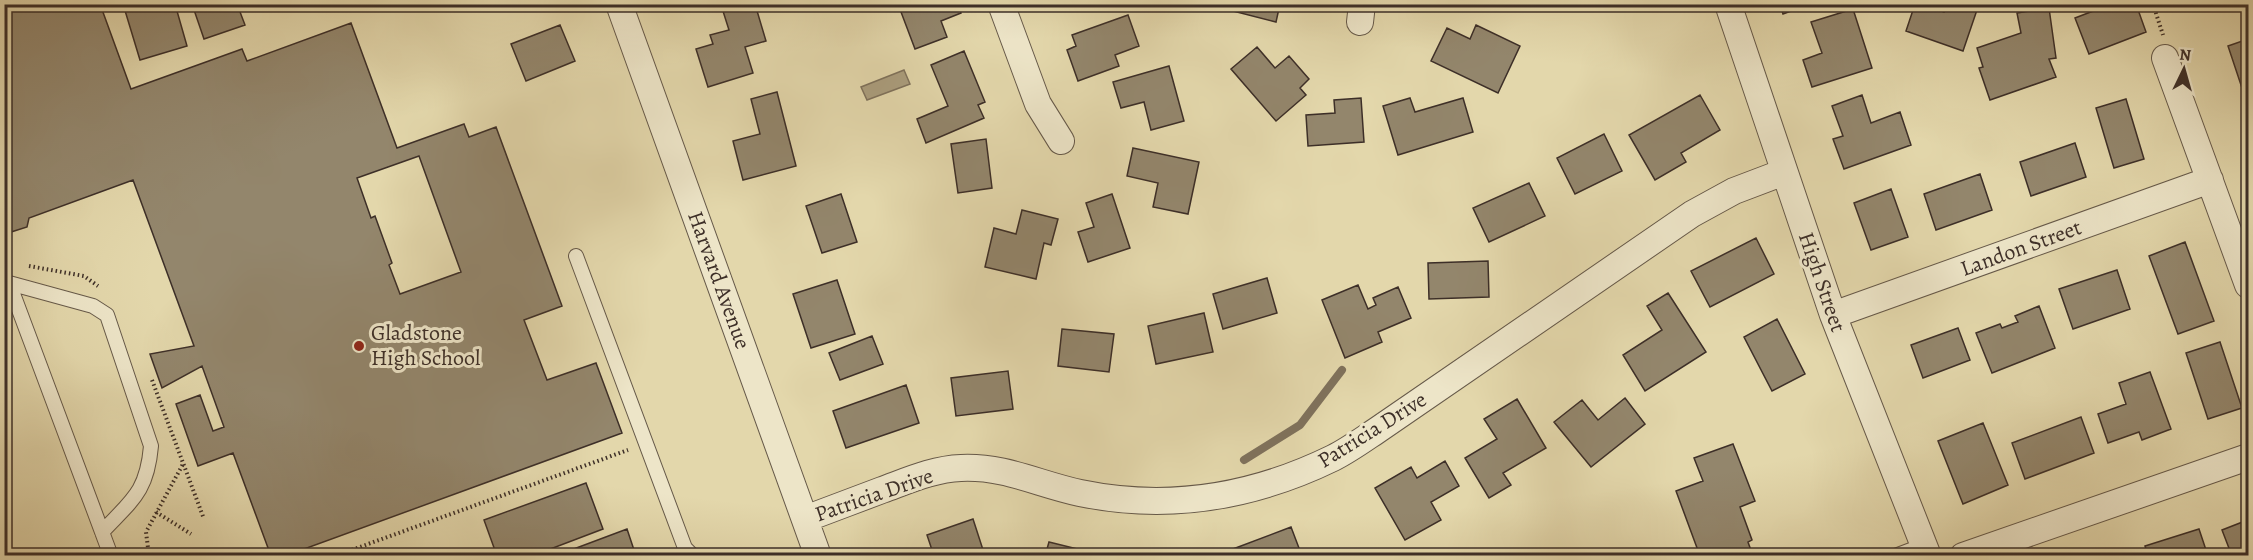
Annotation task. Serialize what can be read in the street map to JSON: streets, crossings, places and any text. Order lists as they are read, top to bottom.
{
  "streets": {
    "street": [
      "Landon Street",
      "Harvard Avenue",
      "High Street",
      "Patricia Drive"
    ]
  },
  "crossings": [
    ["Landon Street", "High Street"],
    ["Harvard Avenue", "Patricia Drive"],
    ["High Street", "Patricia Drive"]
  ],
  "places": ["Gladstone High School"],
  "north": "top"
}
